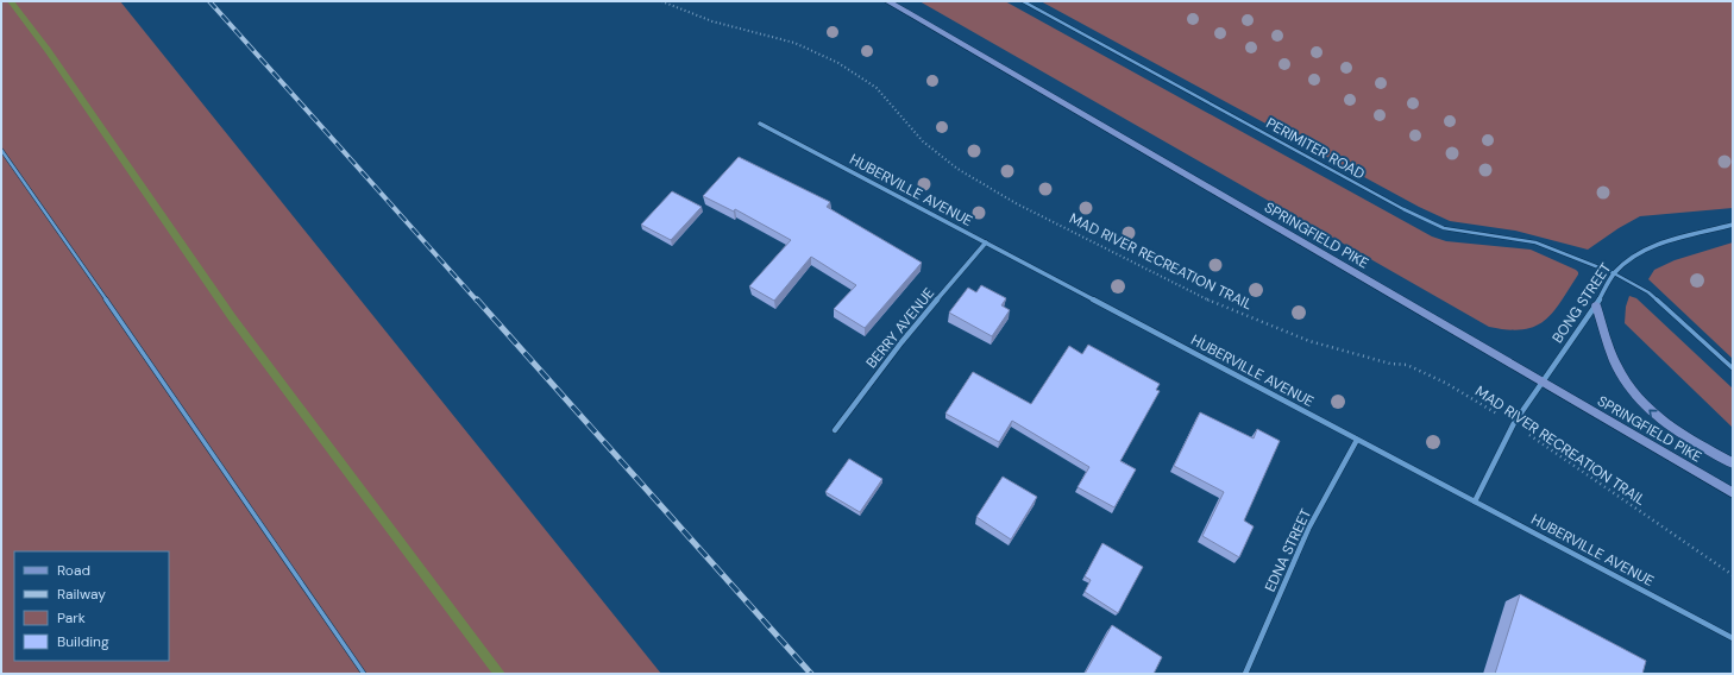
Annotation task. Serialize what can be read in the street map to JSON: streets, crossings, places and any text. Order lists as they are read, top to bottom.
{
  "streets": {
    "main road": ["SPRINGFIELD PIKE"],
    "street": [
      "HUBERVILLE AVENUE",
      "BONG STREET",
      "BERRY AVENUE",
      "EDNA STREET"
    ],
    "lane": ["PERIMITER ROAD"],
    "path": ["MAD RIVER RECREATION TRAIL"]
  },
  "crossings": [
    ["PERIMITER ROAD", "BONG STREET"],
    ["HUBERVILLE AVENUE", "BONG STREET"],
    ["HUBERVILLE AVENUE", "BERRY AVENUE"],
    ["HUBERVILLE AVENUE", "EDNA STREET"],
    ["SPRINGFIELD PIKE", "BONG STREET"],
    ["MAD RIVER RECREATION TRAIL", "BONG STREET"]
  ],
  "legend": [
    "Road",
    "Railway",
    "Park",
    "Building"
  ]
}
